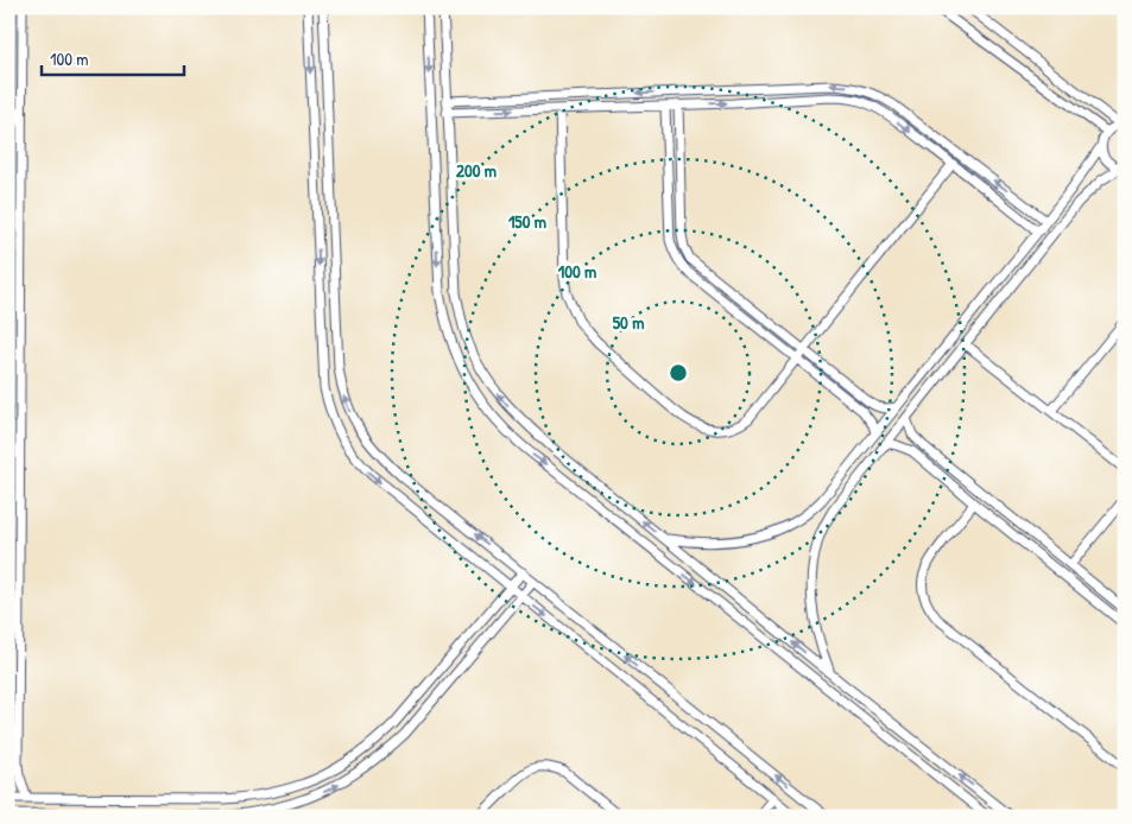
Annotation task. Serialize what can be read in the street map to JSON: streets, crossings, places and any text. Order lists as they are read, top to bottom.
{
  "scale_bar": "100 m",
  "rings": [
    "200 m",
    "150 m",
    "100 m",
    "50 m"
  ]
}
